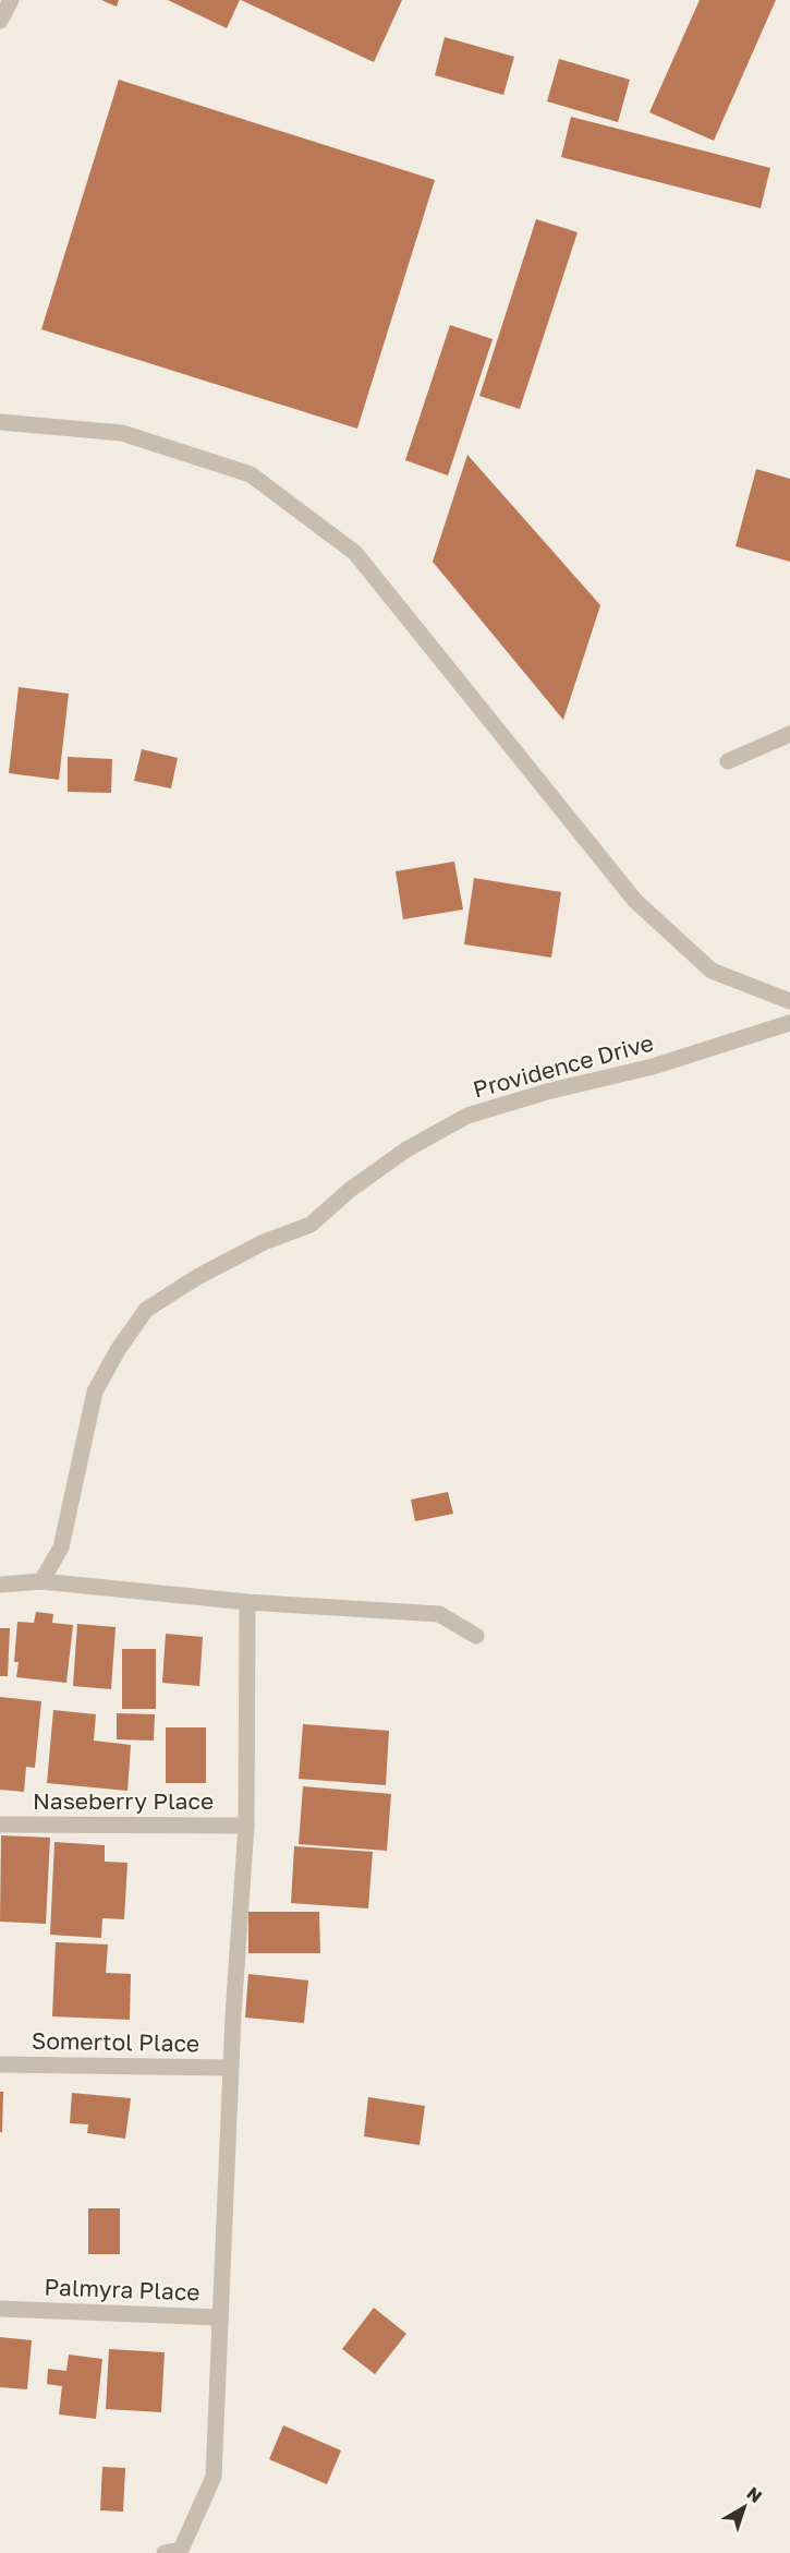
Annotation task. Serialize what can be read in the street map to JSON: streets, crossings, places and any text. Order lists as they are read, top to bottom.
{
  "streets": {
    "street": [
      "Providence Drive",
      "Naseberry Place",
      "Somertol Place",
      "Palmyra Place"
    ]
  },
  "north": "top right"
}
